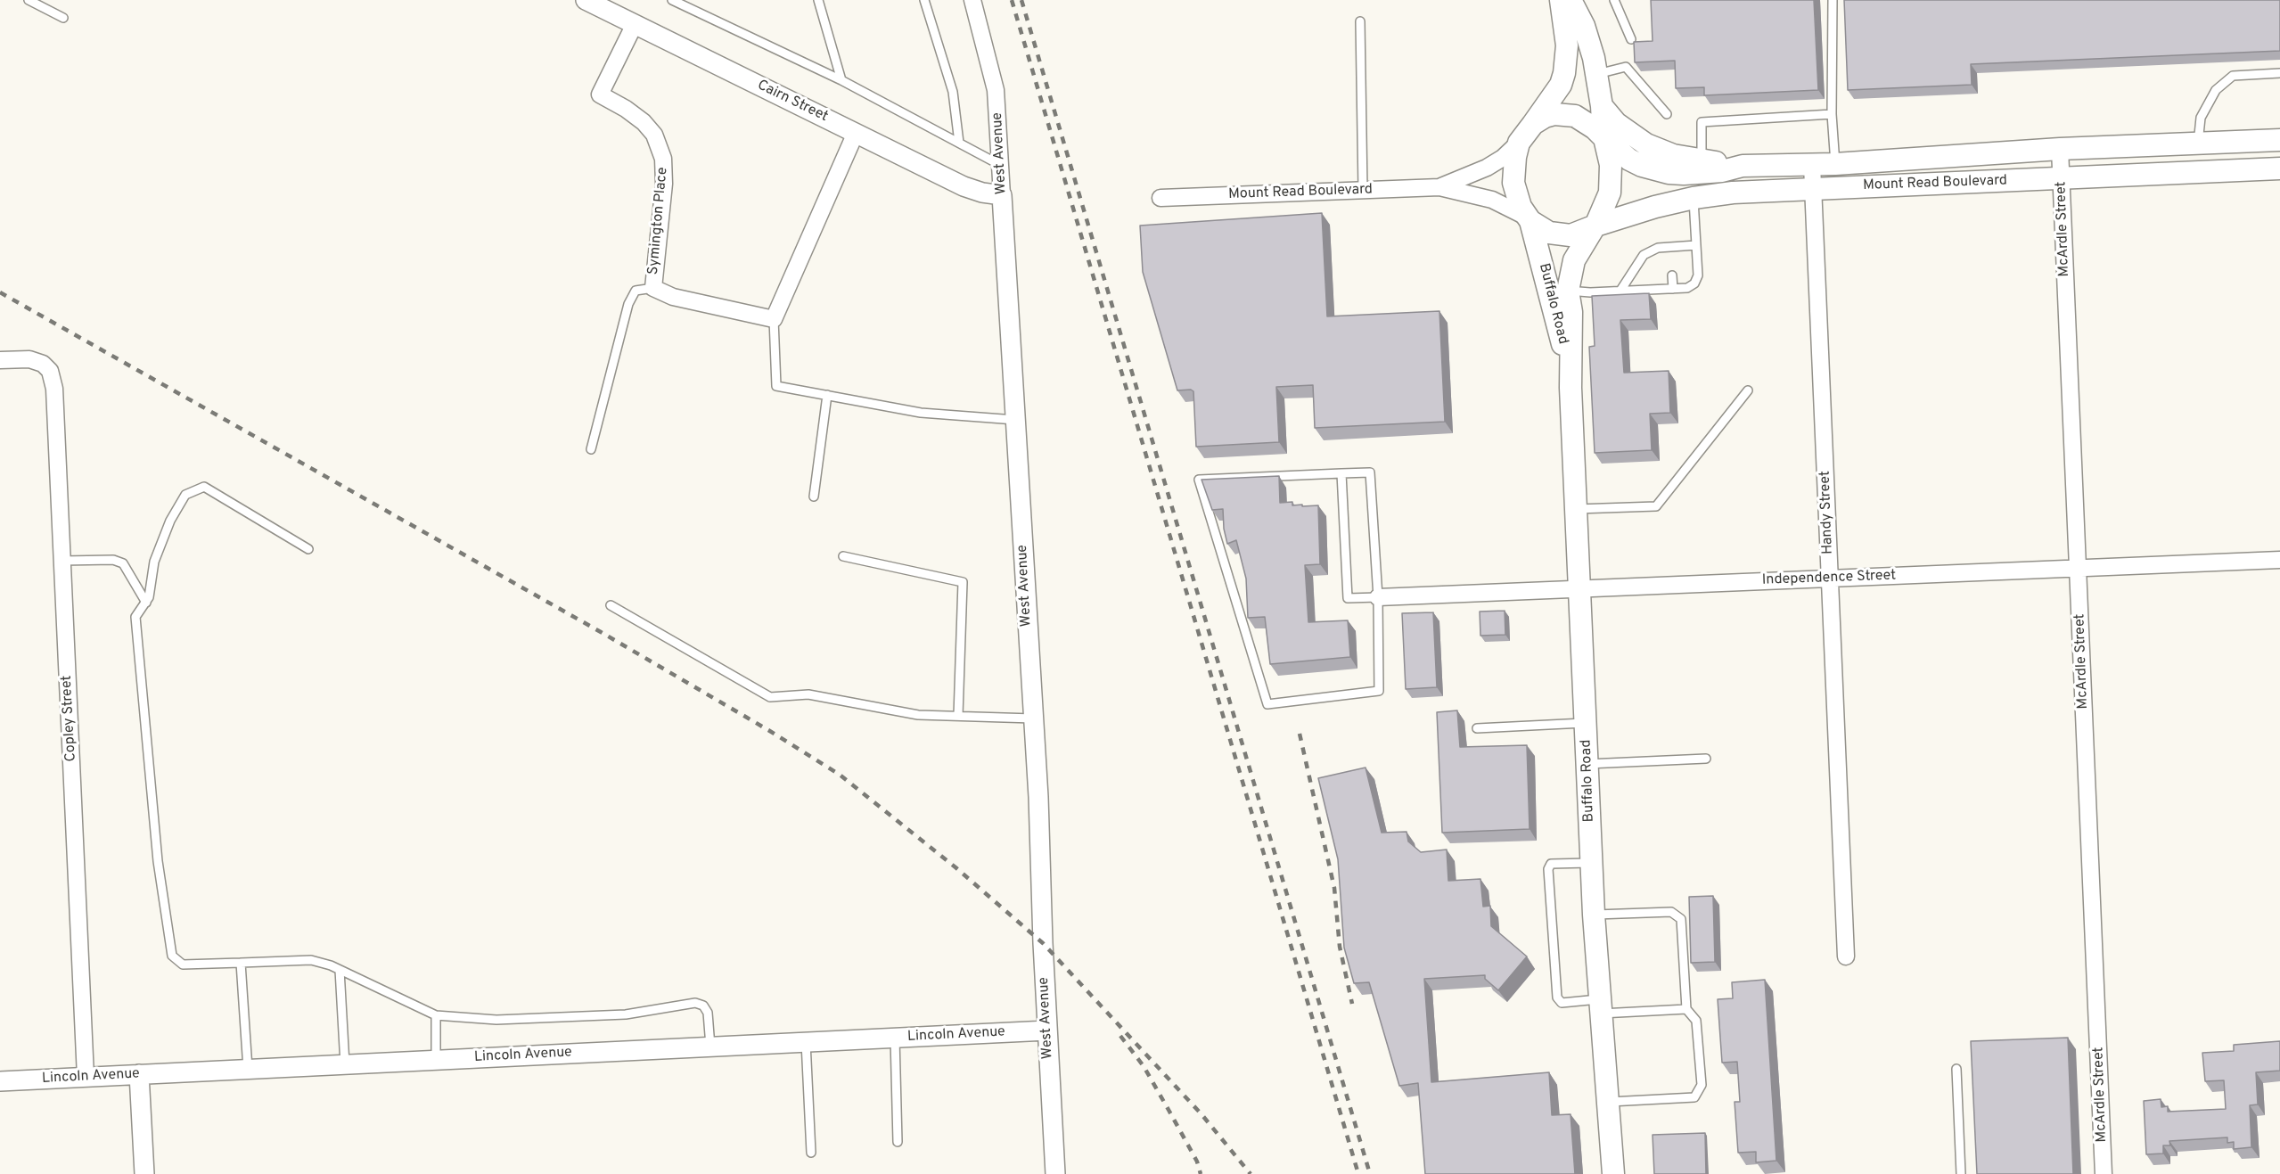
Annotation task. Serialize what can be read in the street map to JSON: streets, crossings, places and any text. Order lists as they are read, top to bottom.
{
  "streets": {
    "main road": ["Mount Read Boulevard", "Buffalo Road"],
    "street": [
      "Cairn Street",
      "West Avenue",
      "Symington Place",
      "McArdle Street",
      "Handy Street",
      "Independence Street",
      "Copley Street",
      "Lincoln Avenue"
    ]
  },
  "crossings": [
    ["Cairn Street", "West Avenue"],
    ["Cairn Street", "Symington Place"],
    ["West Avenue", "Lincoln Avenue"],
    ["Mount Read Boulevard", "McArdle Street"],
    ["Mount Read Boulevard", "Buffalo Road"],
    ["Mount Read Boulevard", "Handy Street"],
    ["McArdle Street", "Independence Street"],
    ["Buffalo Road", "Independence Street"],
    ["Handy Street", "Independence Street"],
    ["Copley Street", "Lincoln Avenue"]
  ]
}
